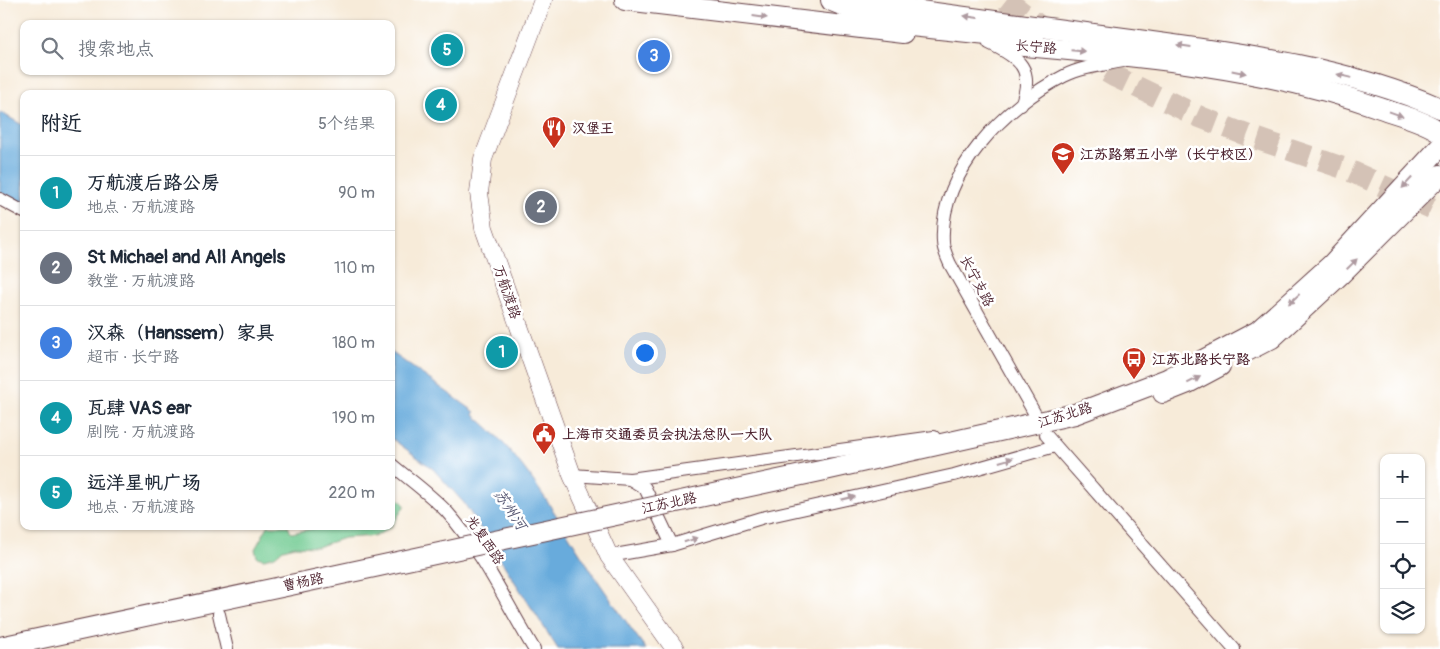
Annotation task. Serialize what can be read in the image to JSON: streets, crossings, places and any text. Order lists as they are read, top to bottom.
{
  "streets": {
    "main road": ["长宁路", "江苏北路", "曹杨路"],
    "street": ["长宁支路", "万航渡路", "光复西路"]
  },
  "crossings": [
    ["长宁路", "长宁支路"],
    ["长宁支路", "江苏北路"],
    ["江苏北路", "曹杨路"]
  ],
  "water": ["苏州河"],
  "places": {
    "restaurant": ["汉堡王"],
    "school or university": ["江苏路第五小学（长宁校区）"],
    "bus stop": ["江苏北路长宁路"],
    "public building": ["上海市交通委员会执法总队一大队"]
  },
  "page": {
    "search": "搜索地点",
    "pins": [
      "5",
      "3",
      "4",
      "2",
      "1"
    ],
    "heading": ["附近", "5个结果"],
    "list": [
      {
        "mark": "1",
        "name": "万航渡后路公房",
        "note": "地点 · 万航渡路",
        "value": "90 m"
      },
      {
        "mark": "2",
        "name": "St Michael and All Angels",
        "note": "教堂 · 万航渡路",
        "value": "110 m"
      },
      {
        "mark": "3",
        "name": "汉森（Hanssem）家具",
        "note": "超市 · 长宁路",
        "value": "180 m"
      },
      {
        "mark": "4",
        "name": "瓦肆 VAS ear",
        "note": "剧院 · 万航渡路",
        "value": "190 m"
      },
      {
        "mark": "5",
        "name": "远洋星帆广场",
        "note": "地点 · 万航渡路",
        "value": "220 m"
      }
    ],
    "map_buttons": ["+", "−"]
  }
}
